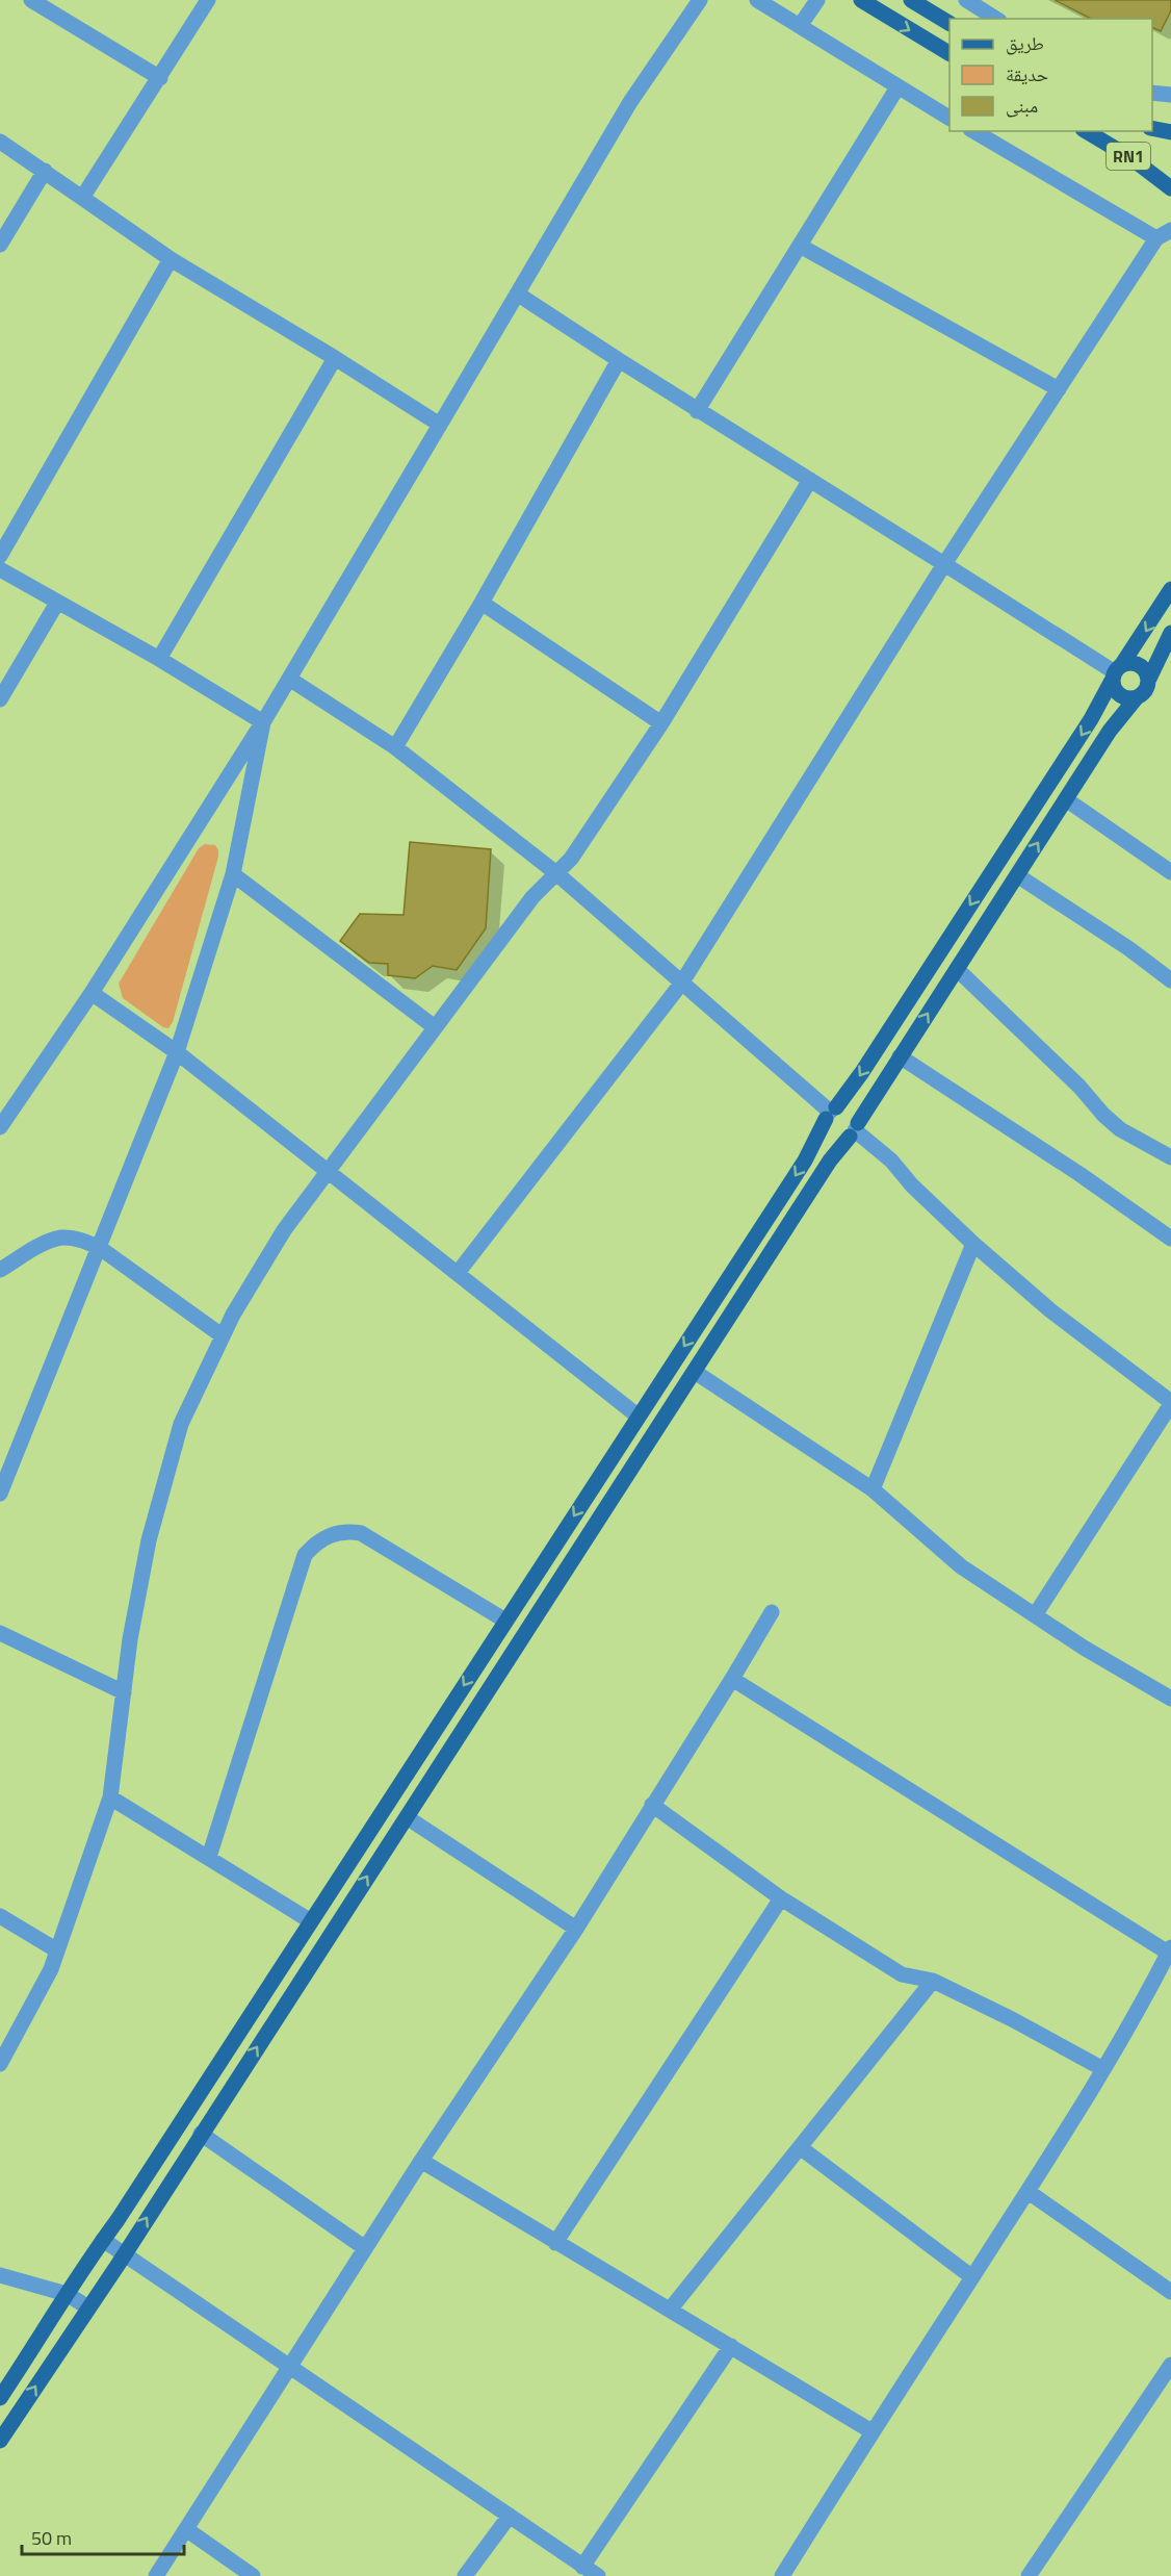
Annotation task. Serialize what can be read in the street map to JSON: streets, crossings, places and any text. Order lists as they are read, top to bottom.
{
  "streets": {
    "main road": ["RN1"]
  },
  "legend": ["طريق", "حديقة", "مبنى"],
  "scale_bar": "50 m"
}
